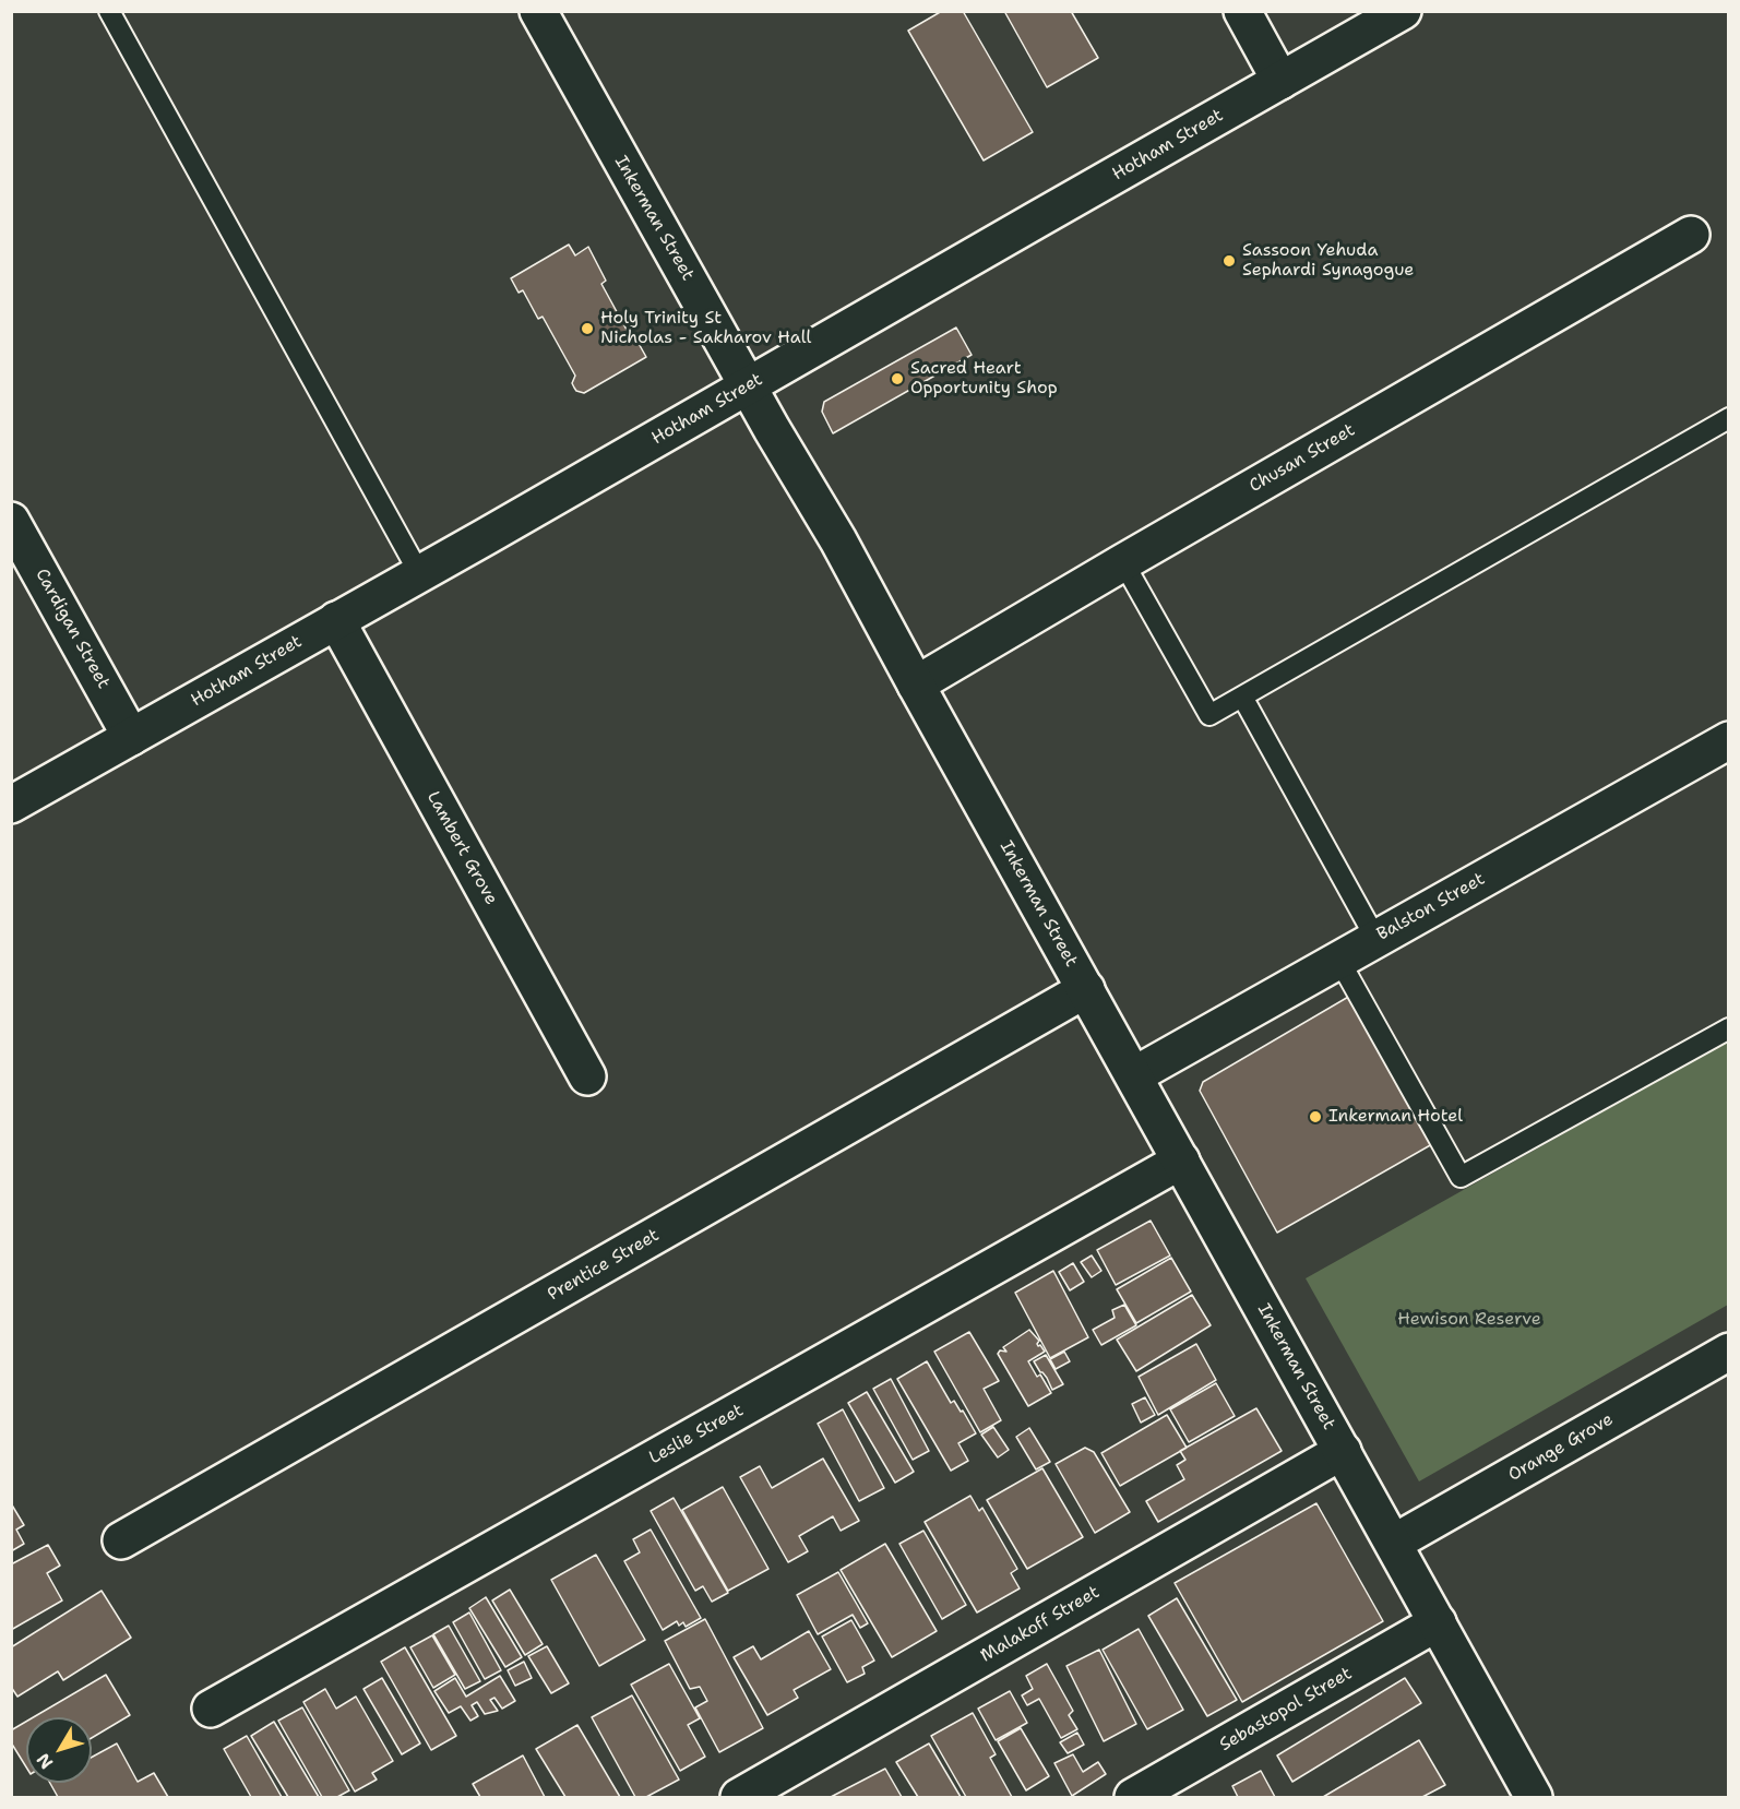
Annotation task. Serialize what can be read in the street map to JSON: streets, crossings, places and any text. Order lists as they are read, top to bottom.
{
  "streets": {
    "street": [
      "Hotham Street",
      "Inkerman Street",
      "Chusan Street",
      "Cardigan Street",
      "Lambert Grove",
      "Balston Street",
      "Prentice Street",
      "Leslie Street",
      "Orange Grove",
      "Malakoff Street",
      "Sebastopol Street"
    ]
  },
  "crossings": [
    ["Hotham Street", "Inkerman Street"],
    ["Hotham Street", "Cardigan Street"],
    ["Hotham Street", "Lambert Grove"],
    ["Inkerman Street", "Chusan Street"],
    ["Inkerman Street", "Balston Street"],
    ["Inkerman Street", "Prentice Street"],
    ["Inkerman Street", "Leslie Street"],
    ["Inkerman Street", "Orange Grove"],
    ["Inkerman Street", "Malakoff Street"],
    ["Inkerman Street", "Sebastopol Street"]
  ],
  "parks": ["Hewison Reserve"],
  "places": [
    "Sassoon Yehuda Sephardi Synagogue",
    "Holy Trinity St Nicholas - Sakharov Hall",
    "Sacred Heart Opportunity Shop",
    "Inkerman Hotel"
  ],
  "north": "bottom left"
}
